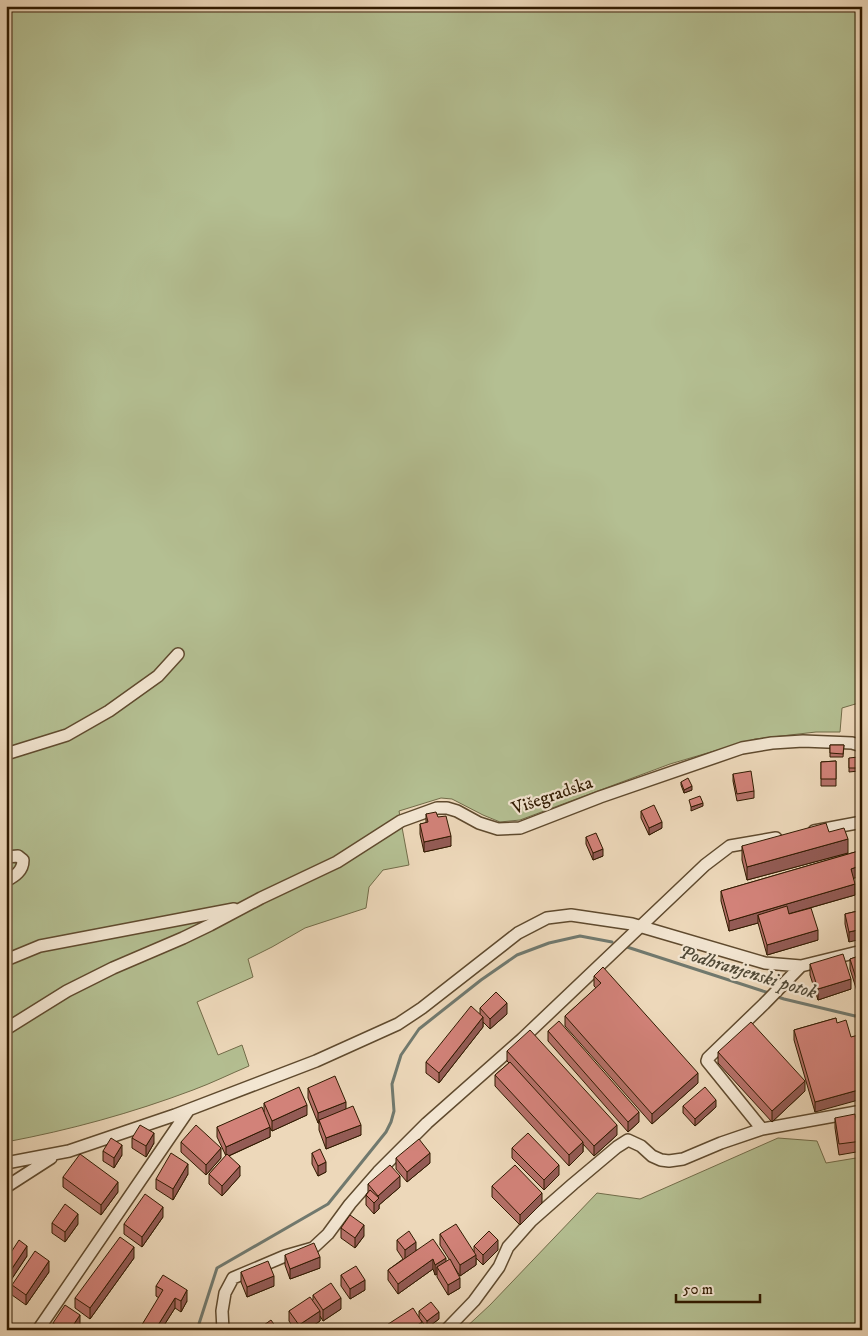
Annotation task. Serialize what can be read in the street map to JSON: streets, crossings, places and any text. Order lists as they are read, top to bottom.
{
  "streets": {
    "street": ["Višegradska"]
  },
  "water": ["Podhranjenski potok"],
  "scale_bar": "50 m"
}
